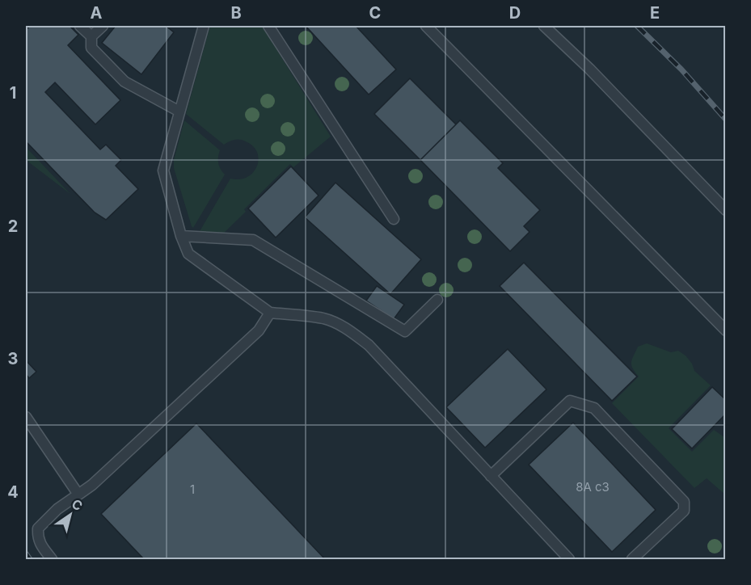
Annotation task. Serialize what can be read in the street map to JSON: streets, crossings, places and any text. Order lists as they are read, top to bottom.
{
  "house_numbers": ["8А с3", "1"],
  "north": "top right",
  "grid": {
    "columns": [
      "A",
      "B",
      "C",
      "D",
      "E"
    ],
    "rows": [
      "1",
      "2",
      "3",
      "4"
    ]
  }
}
